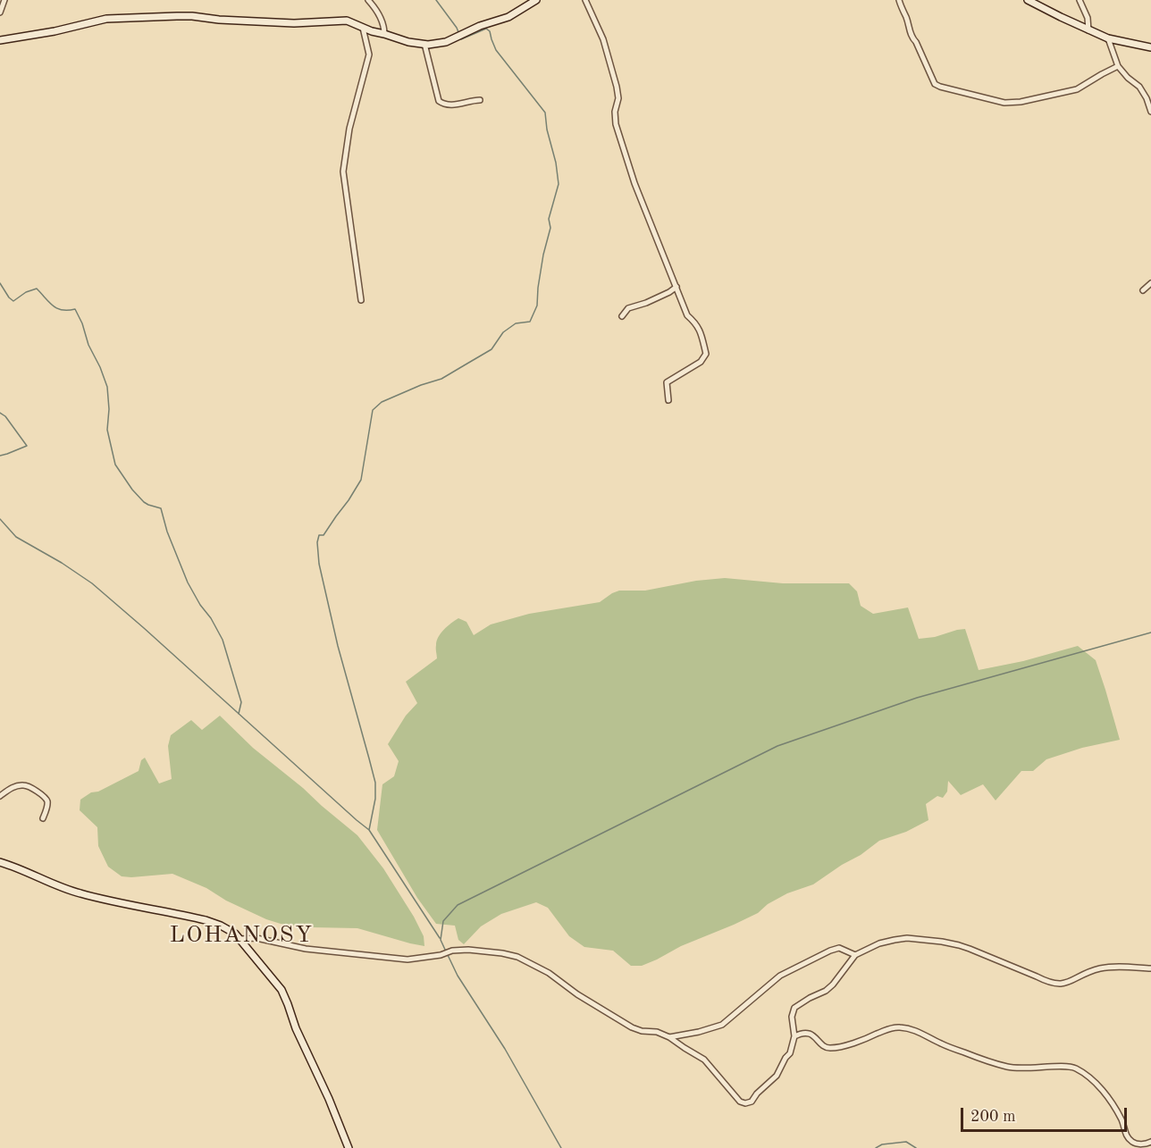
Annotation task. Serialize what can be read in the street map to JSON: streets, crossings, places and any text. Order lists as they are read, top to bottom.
{
  "districts": ["LOHANOSY"],
  "scale_bar": "200 m"
}
